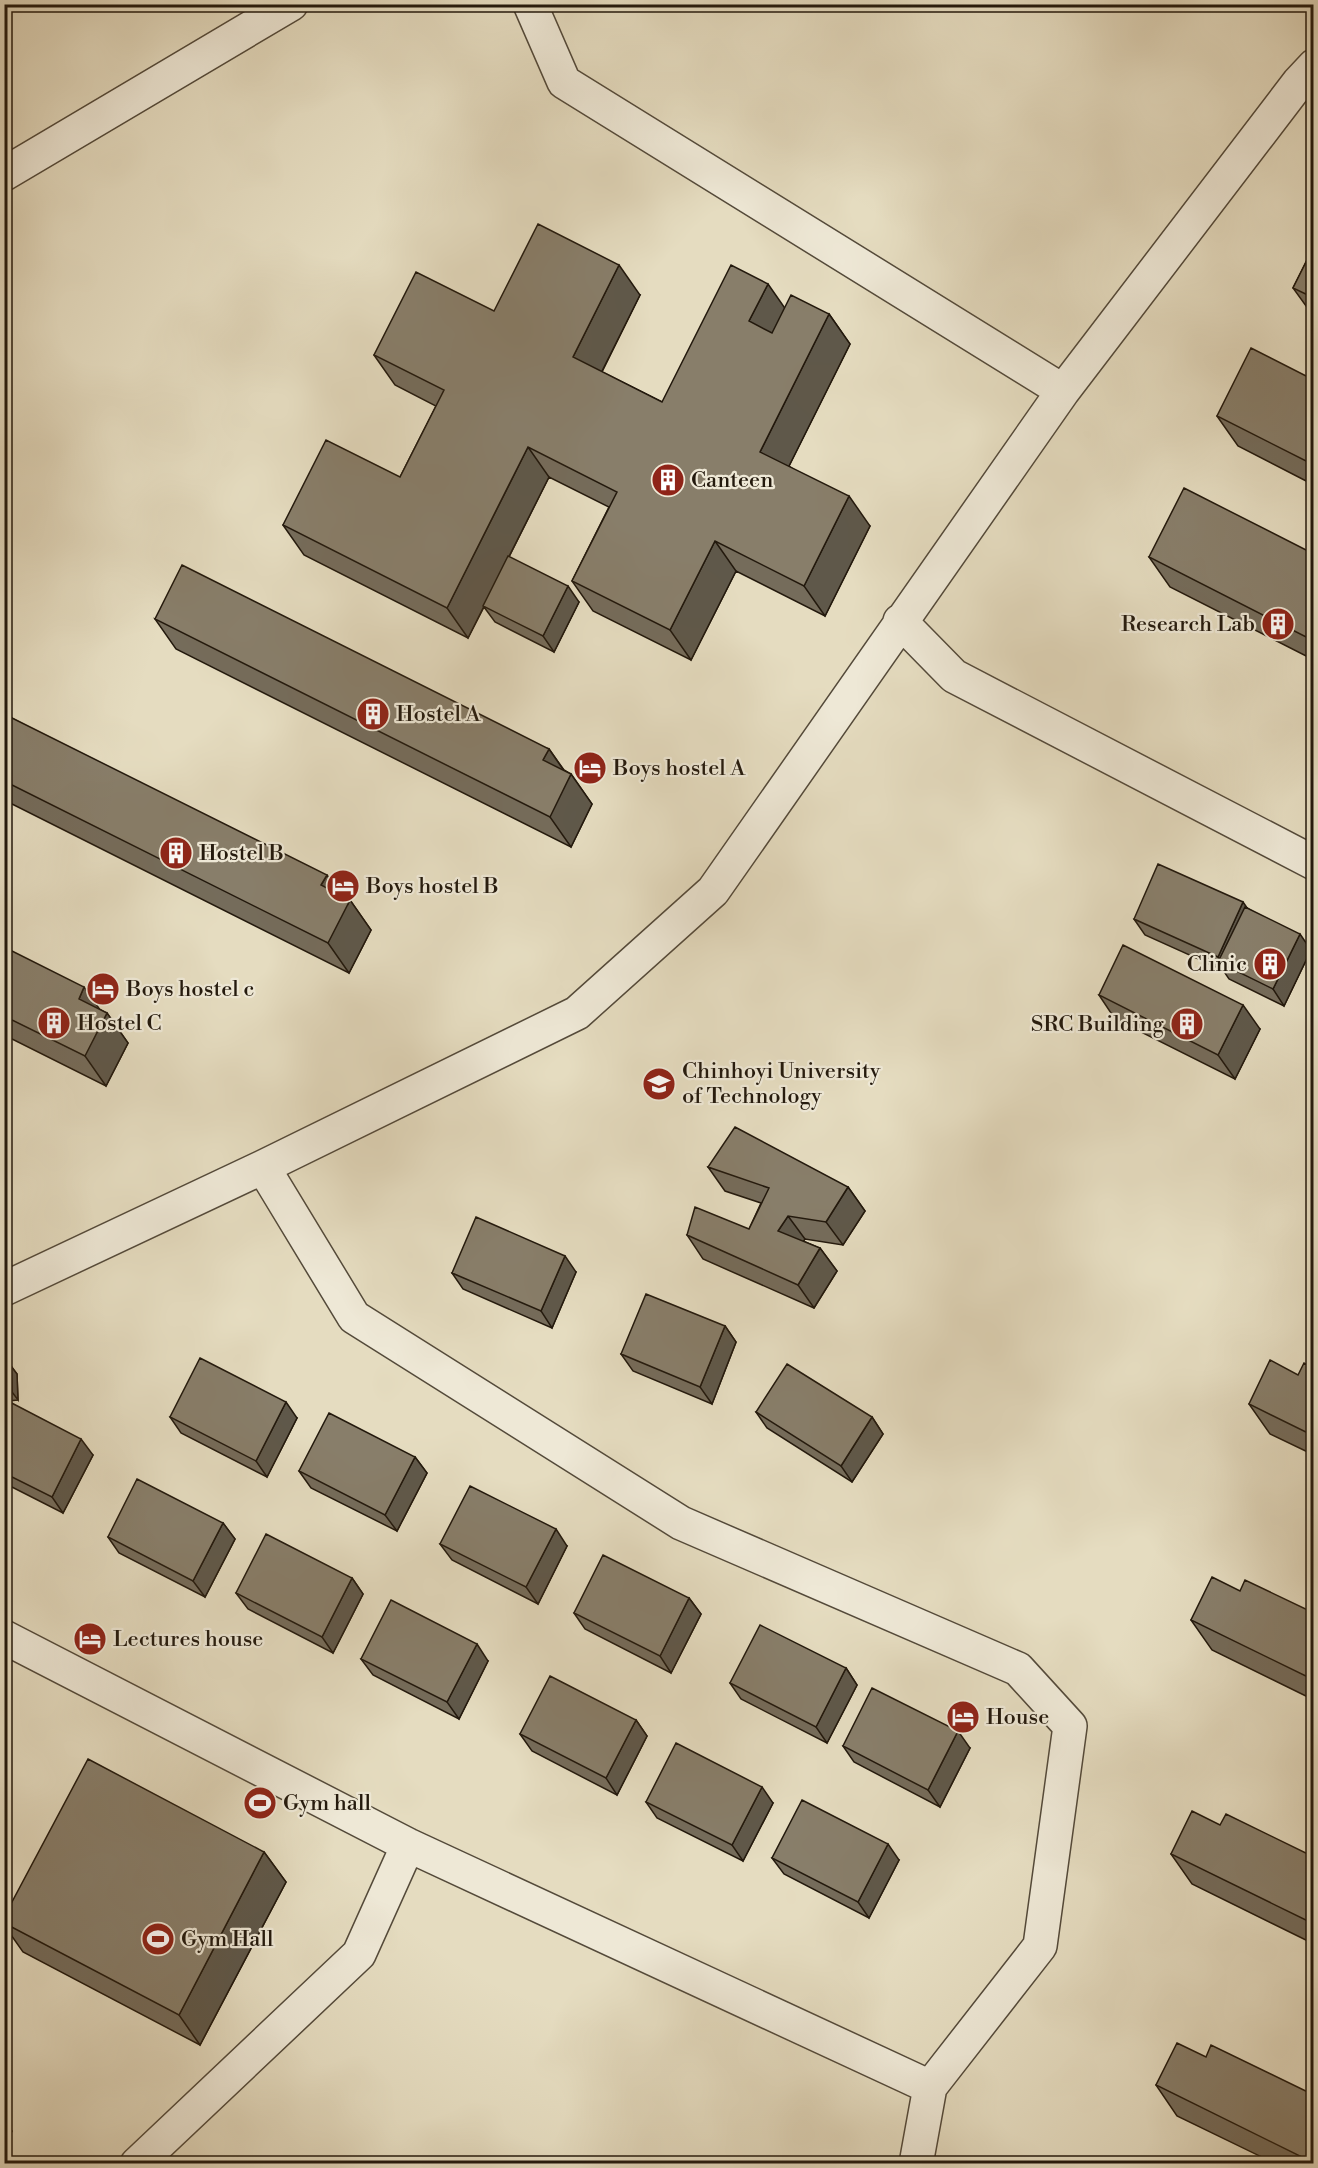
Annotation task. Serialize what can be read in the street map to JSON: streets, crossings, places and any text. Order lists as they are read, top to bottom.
{
  "places": {
    "building": [
      "Canteen",
      "Research Lab",
      "Hostel A",
      "Hostel B",
      "Clinic",
      "Hostel C",
      "SRC Building"
    ],
    "hotel": [
      "Boys hostel A",
      "Boys hostel B",
      "Boys hostel c",
      "Lectures house",
      "House"
    ],
    "school or university": ["Chinhoyi University of Technology"],
    "sports": ["Gym hall", "Gym Hall"]
  }
}
